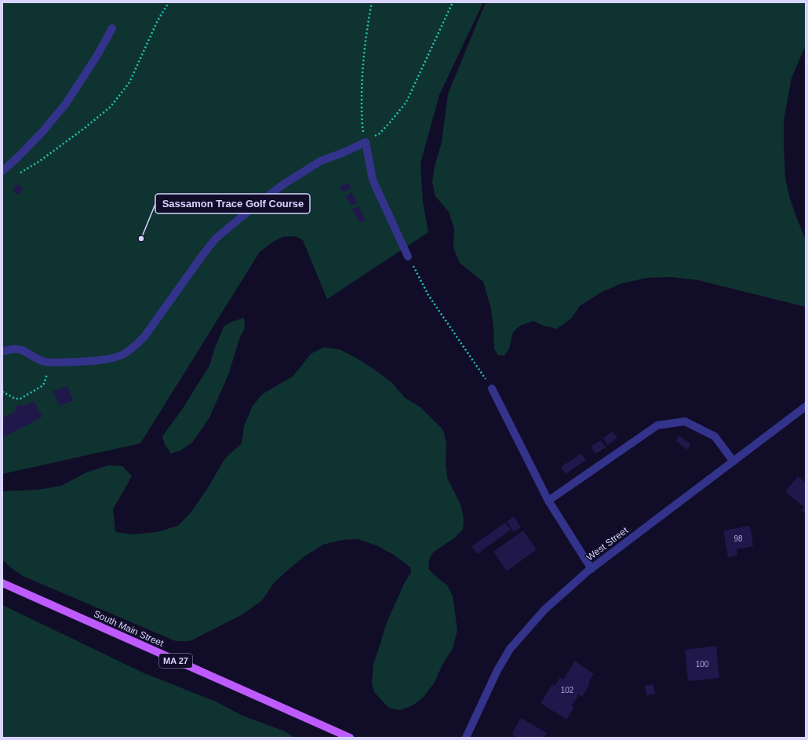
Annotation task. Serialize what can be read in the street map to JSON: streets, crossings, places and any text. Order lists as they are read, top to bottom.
{
  "streets": {
    "main road": ["South Main Street", "MA 27"],
    "street": ["West Street"]
  },
  "places": ["Sassamon Trace Golf Course"],
  "house_numbers": ["98", "100", "102"]
}
